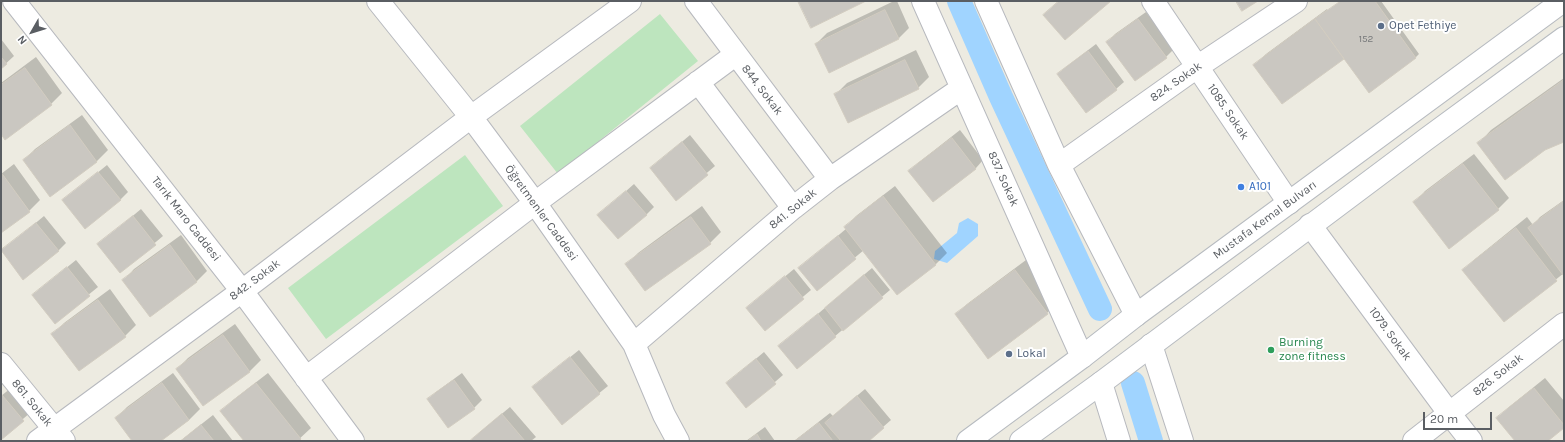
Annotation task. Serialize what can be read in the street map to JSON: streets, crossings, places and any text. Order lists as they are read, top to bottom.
{
  "streets": {
    "street": [
      "824. Sokak",
      "844. Sokak",
      "1085. Sokak",
      "837. Sokak",
      "841. Sokak",
      "Öğretmenler Caddesi",
      "Tarık Maro Caddesi",
      "Mustafa Kemal Bulvarı",
      "842. Sokak",
      "1079. Sokak",
      "826. Sokak",
      "861. Sokak"
    ]
  },
  "crossings": [
    ["824. Sokak", "1085. Sokak"],
    ["844. Sokak", "841. Sokak"],
    ["1085. Sokak", "Mustafa Kemal Bulvarı"],
    ["837. Sokak", "841. Sokak"],
    ["837. Sokak", "Mustafa Kemal Bulvarı"],
    ["841. Sokak", "Öğretmenler Caddesi"],
    ["Öğretmenler Caddesi", "842. Sokak"],
    ["Tarık Maro Caddesi", "842. Sokak"],
    ["842. Sokak", "861. Sokak"],
    ["1079. Sokak", "826. Sokak"]
  ],
  "places": [
    "Opet Fethiye",
    "A101",
    "Burning zone fitness",
    "Lokal"
  ],
  "house_numbers": ["152"],
  "scale_bar": "20 m",
  "north": "bottom left"
}
